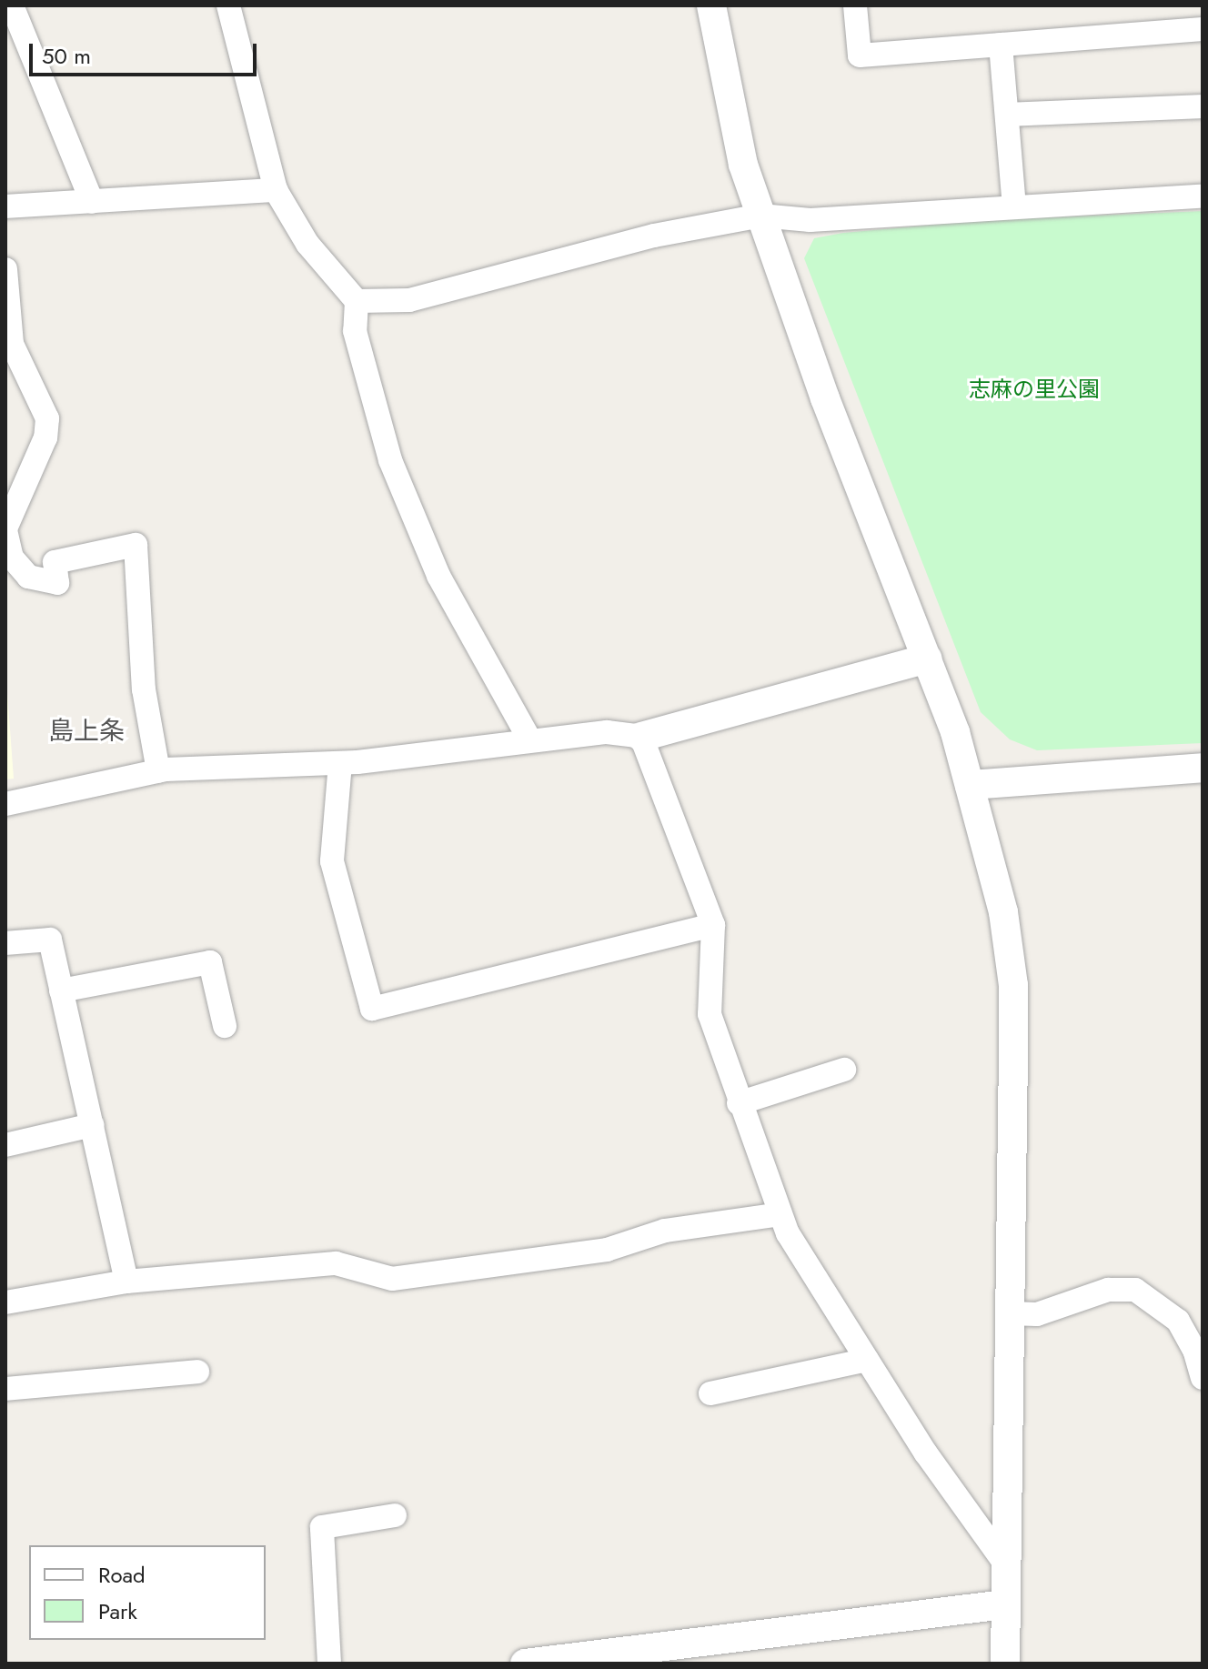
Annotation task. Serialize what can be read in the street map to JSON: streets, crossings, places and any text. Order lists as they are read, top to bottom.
{
  "districts": ["島上条"],
  "parks": ["志麻の里公園"],
  "legend": ["Road", "Park"],
  "scale_bar": "50 m"
}
